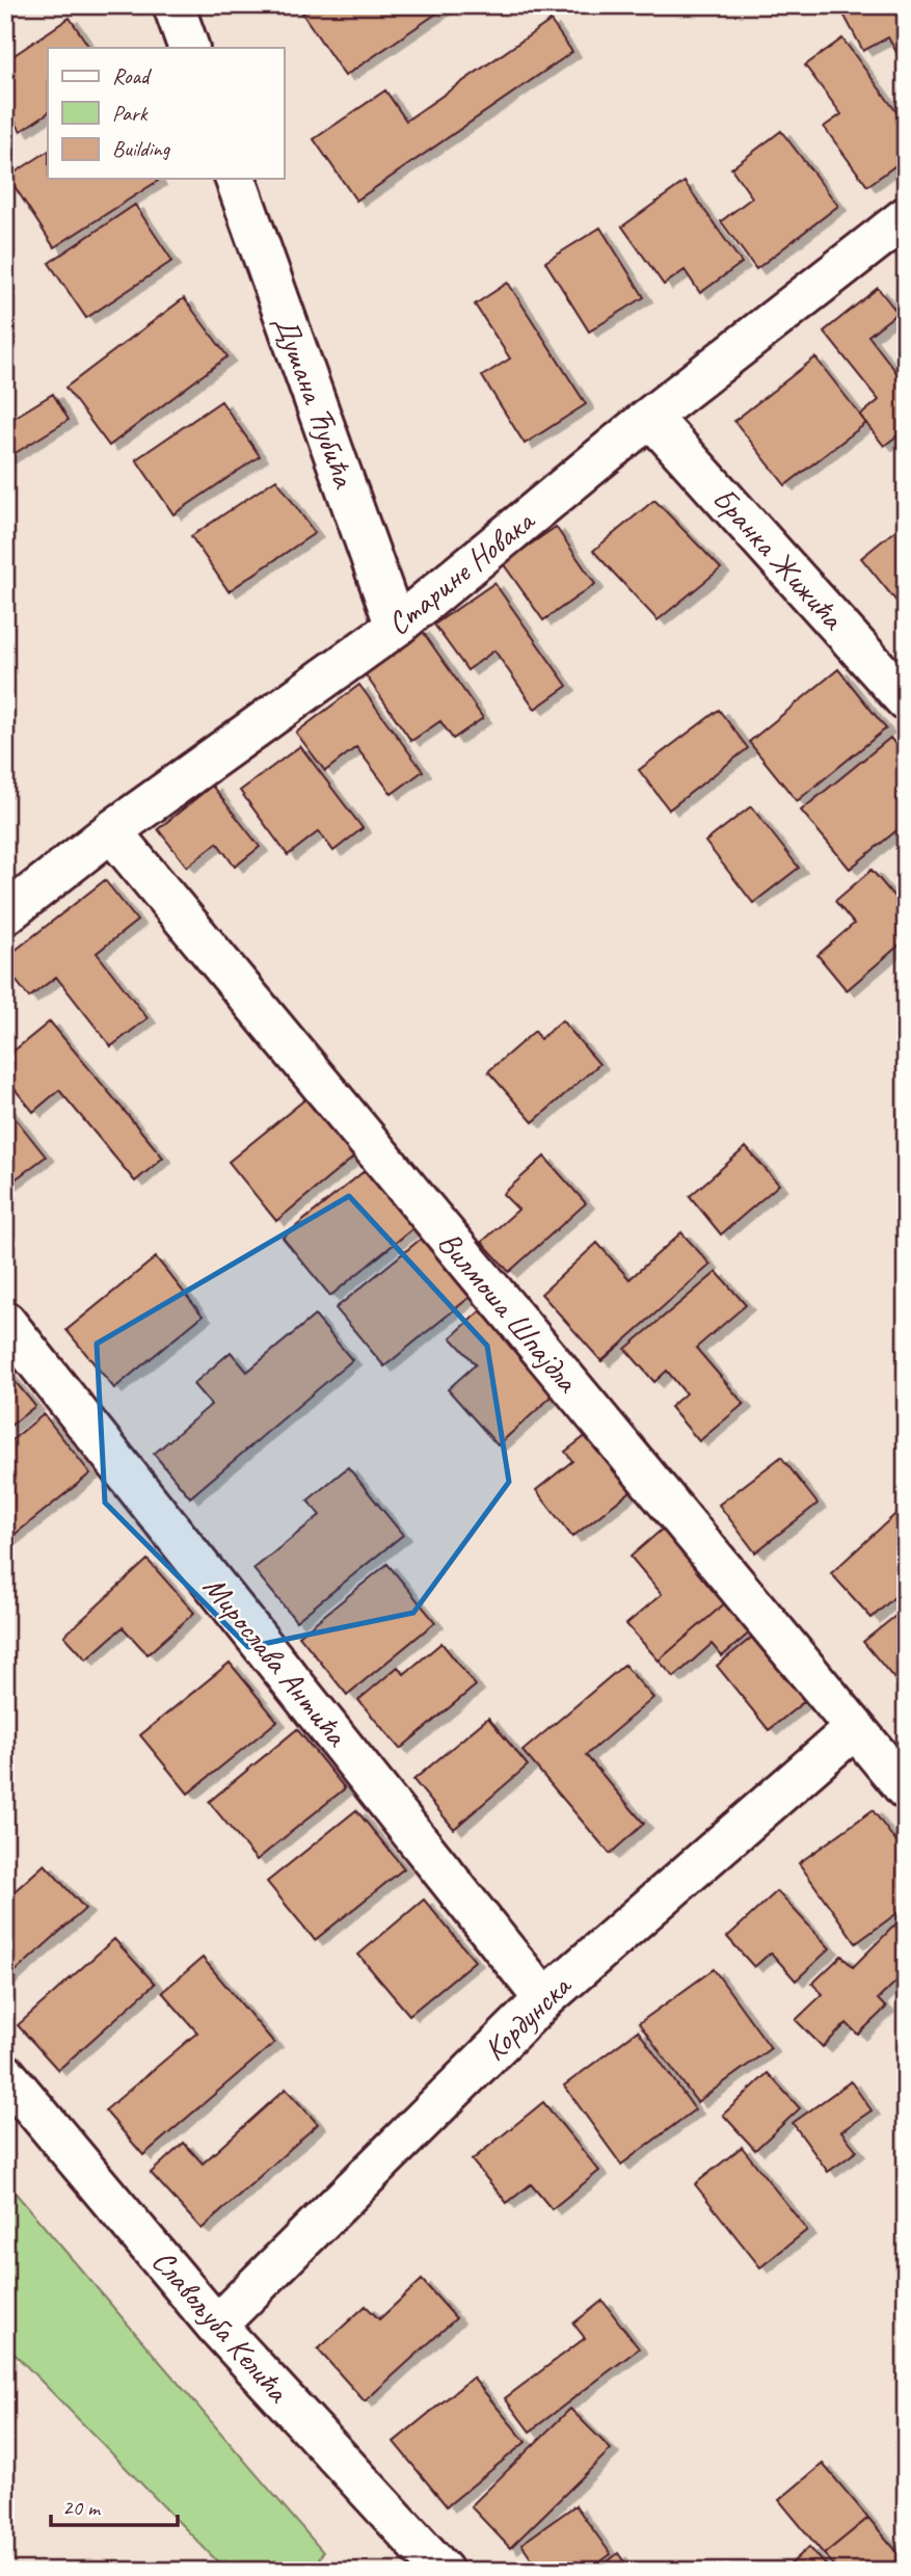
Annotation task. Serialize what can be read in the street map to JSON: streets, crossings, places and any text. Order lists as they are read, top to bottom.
{
  "streets": {
    "street": [
      "Душана Ћубића",
      "Бранка Жижића",
      "Старине Новака",
      "Вилмоша Шпајдла",
      "Мирослава Антића",
      "Кордунска",
      "Славољуба Келића"
    ]
  },
  "crossings": [
    ["Душана Ћубића", "Старине Новака"],
    ["Бранка Жижића", "Старине Новака"],
    ["Старине Новака", "Вилмоша Шпајдла"],
    ["Вилмоша Шпајдла", "Кордунска"],
    ["Мирослава Антића", "Кордунска"],
    ["Кордунска", "Славољуба Келића"]
  ],
  "legend": ["Road", "Park", "Building"],
  "scale_bar": "20 m"
}
